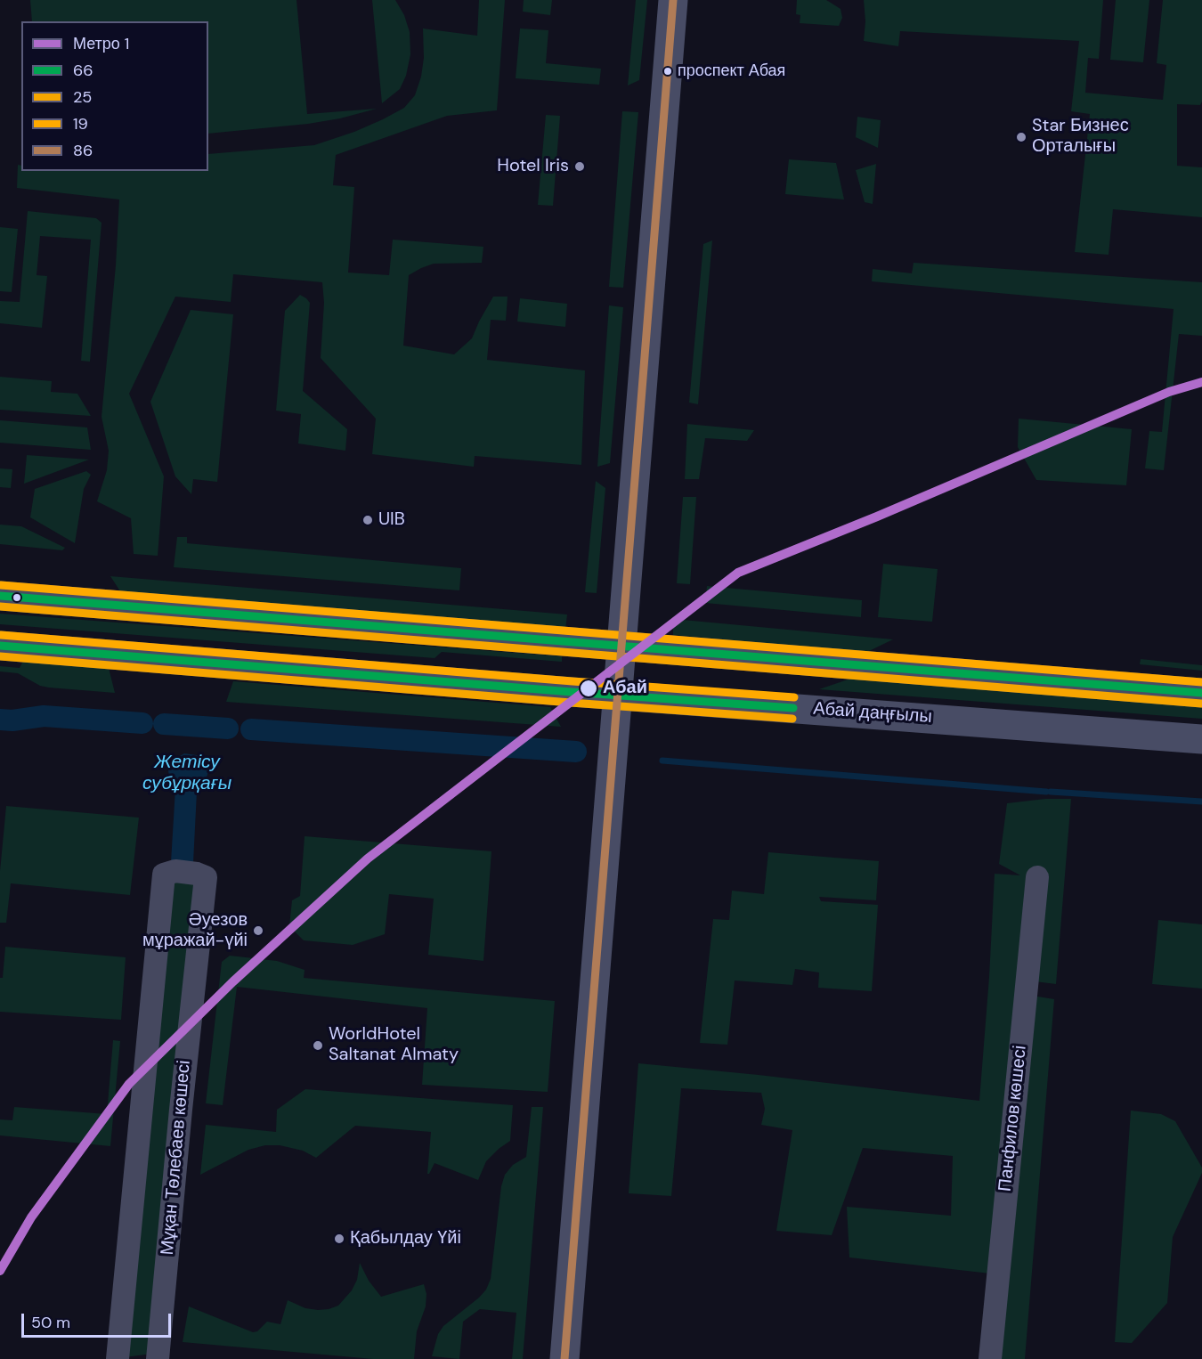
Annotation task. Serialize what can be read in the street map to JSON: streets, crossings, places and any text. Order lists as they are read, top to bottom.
{
  "streets": {
    "main road": ["Абай даңғылы"],
    "street": ["Панфилов көшесі", "Мұқан Төлебаев көшесі"]
  },
  "water": ["Жетісу субұрқағы"],
  "places": [
    "проспект Абая",
    "Star Бизнес Орталығы",
    "Hotel Iris",
    "UIB",
    "Абай",
    "Әуезов мұражай-үйі",
    "WorldHotel Saltanat Almaty",
    "Қабылдау Үйі"
  ],
  "lines": [
    "transit line 86",
    "metro line 1",
    "transit line 19",
    "transit line 66",
    "transit line 25"
  ],
  "legend": [
    "Метро 1",
    "66",
    "25",
    "19",
    "86"
  ],
  "scale_bar": "50 m"
}
